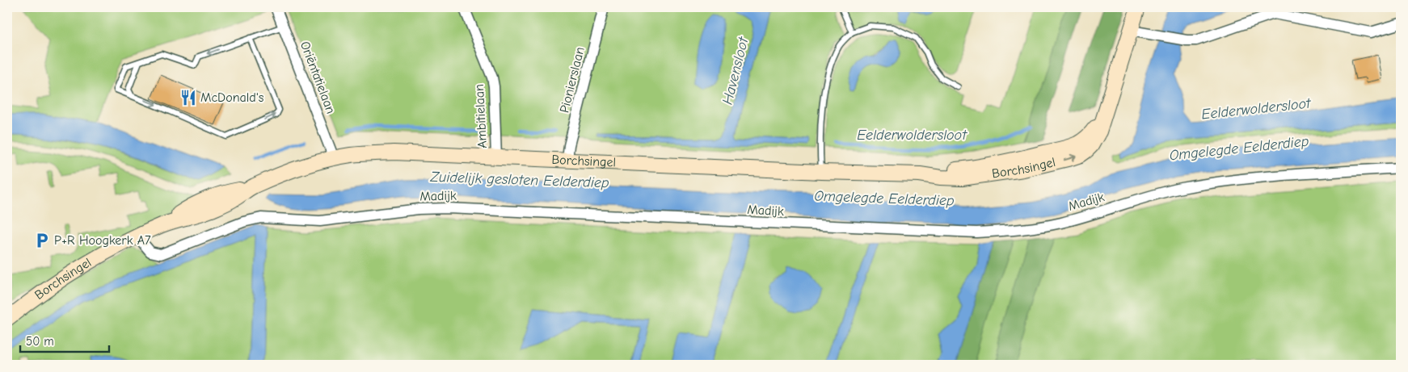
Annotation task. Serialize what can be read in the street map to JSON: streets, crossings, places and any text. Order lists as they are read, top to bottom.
{
  "streets": {
    "main road": ["Borchsingel"],
    "street": [
      "Oriëntatielaan",
      "Pionierslaan",
      "Ambitielaan",
      "Madijk"
    ]
  },
  "crossings": [
    ["Oriëntatielaan", "Borchsingel"],
    ["Pionierslaan", "Borchsingel"],
    ["Ambitielaan", "Borchsingel"],
    ["Borchsingel", "Madijk"]
  ],
  "water": [
    "Havensloot",
    "Eelderwoldersloot",
    "Omgelegde Eelderdiep",
    "Zuidelijk gesloten Eelderdiep"
  ],
  "places": {
    "restaurant": ["McDonald's"],
    "parking": ["P+R Hoogkerk A7"]
  },
  "scale_bar": "50 m"
}
